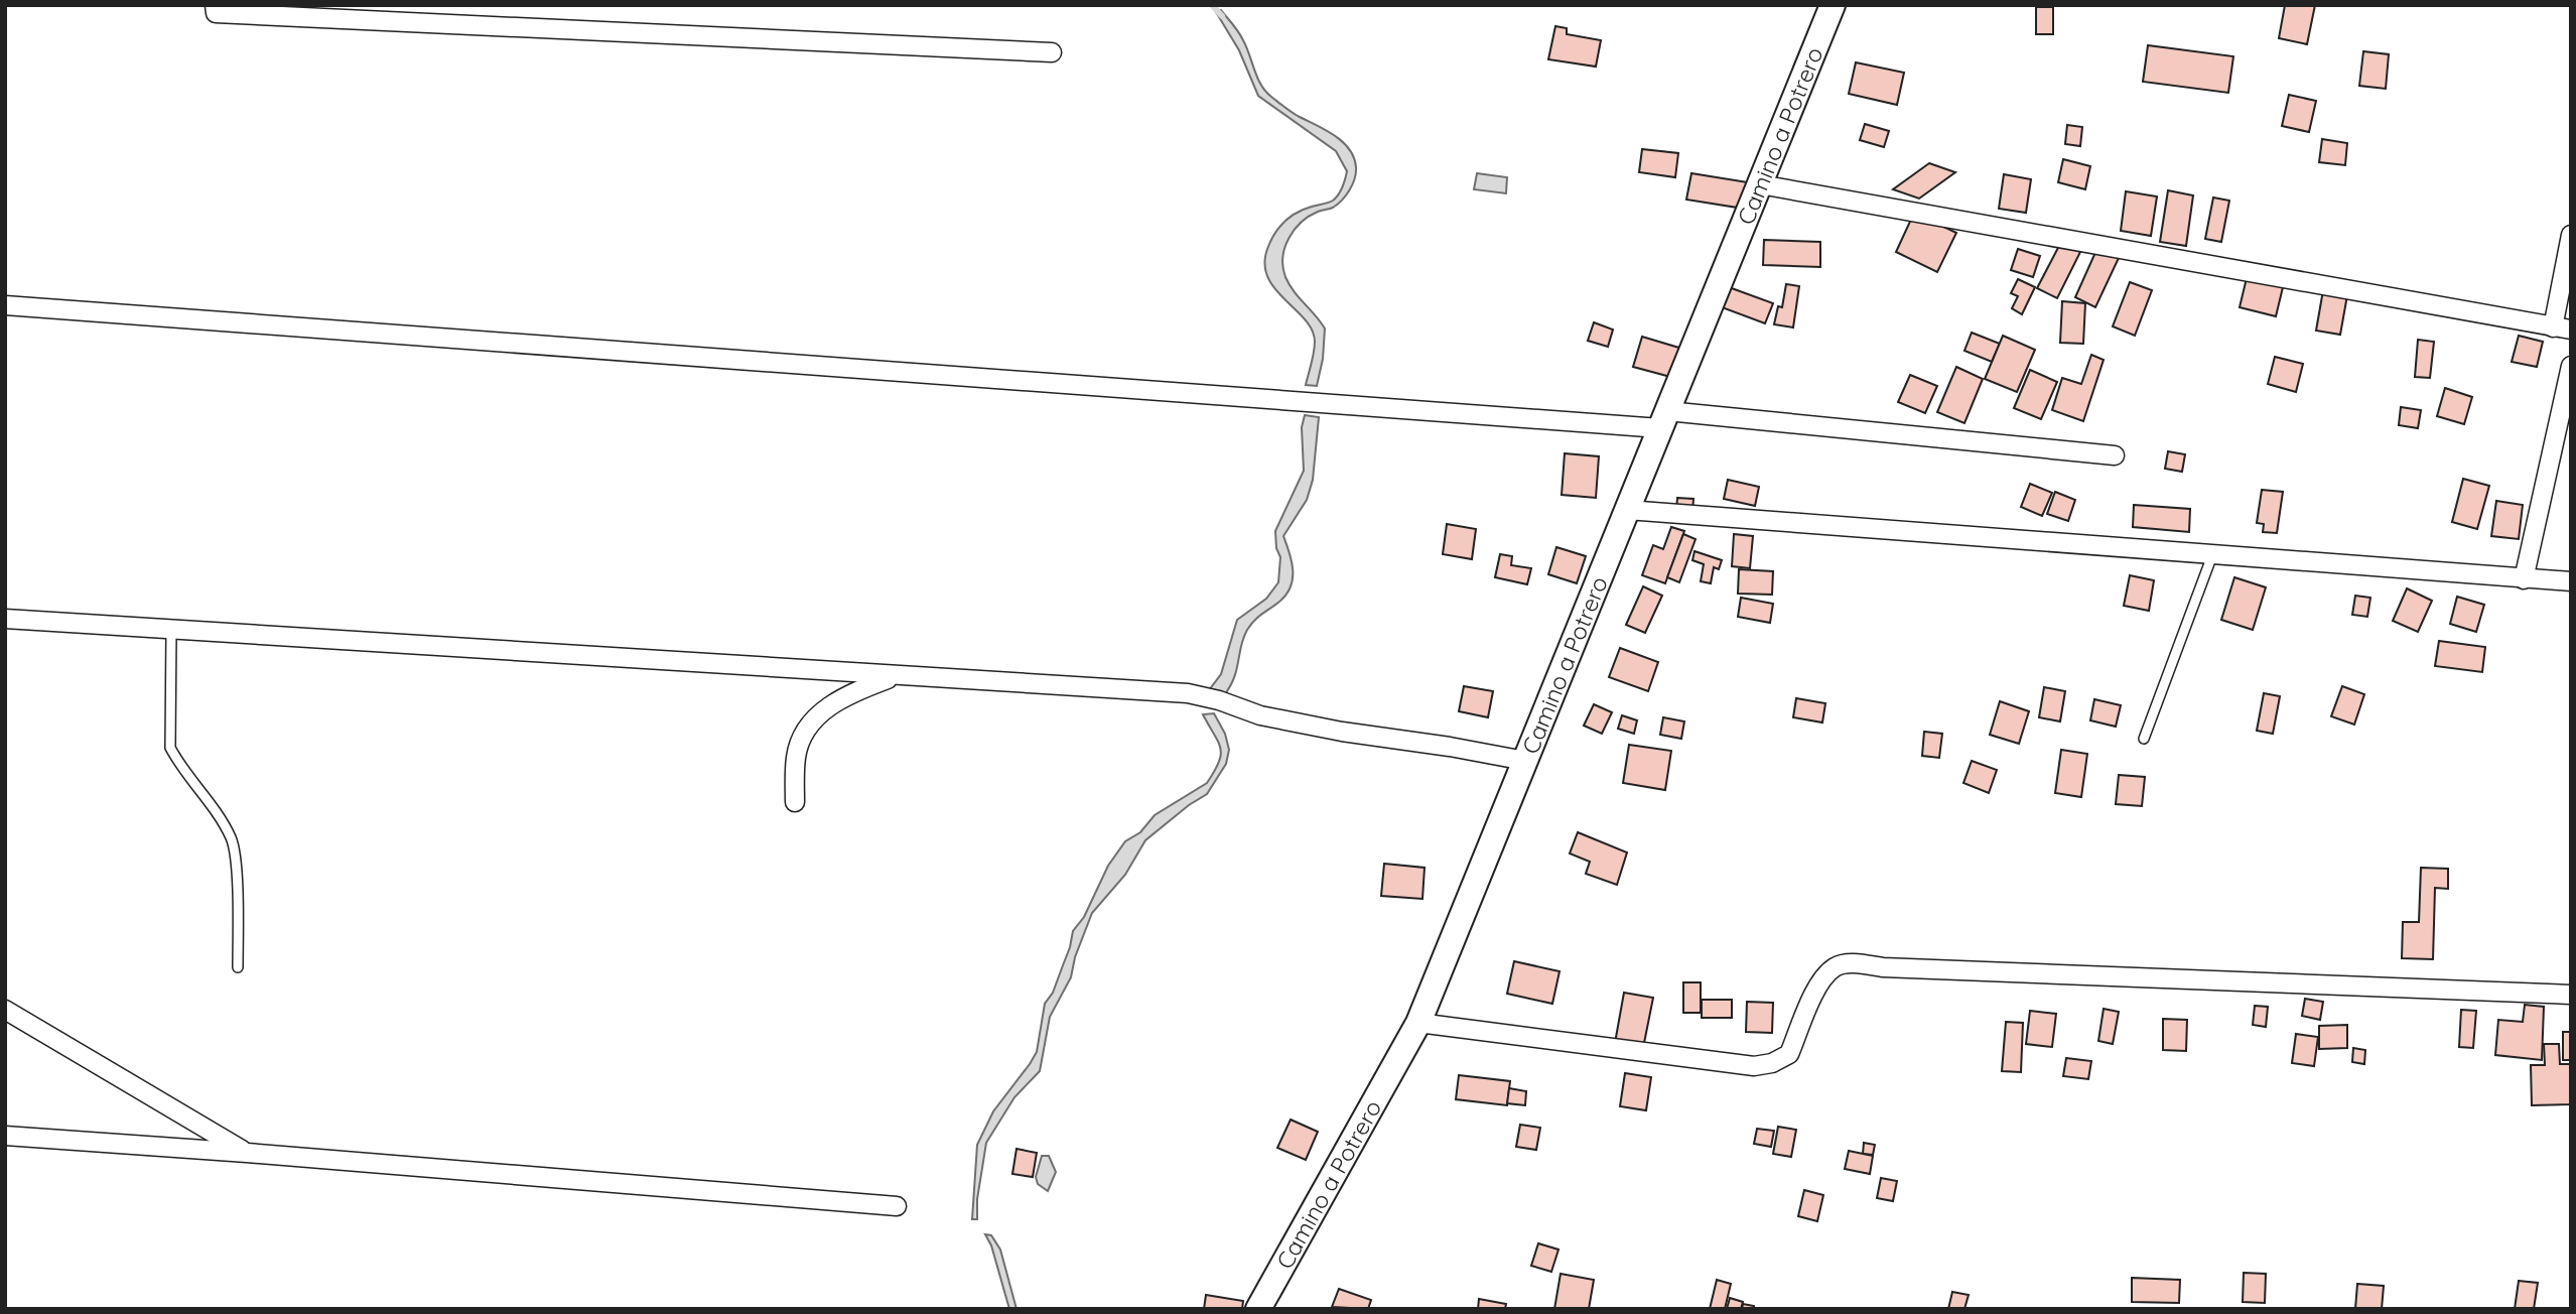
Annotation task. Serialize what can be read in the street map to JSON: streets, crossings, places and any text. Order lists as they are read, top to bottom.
{
  "streets": {
    "street": ["Camino a Potrero"]
  }
}
